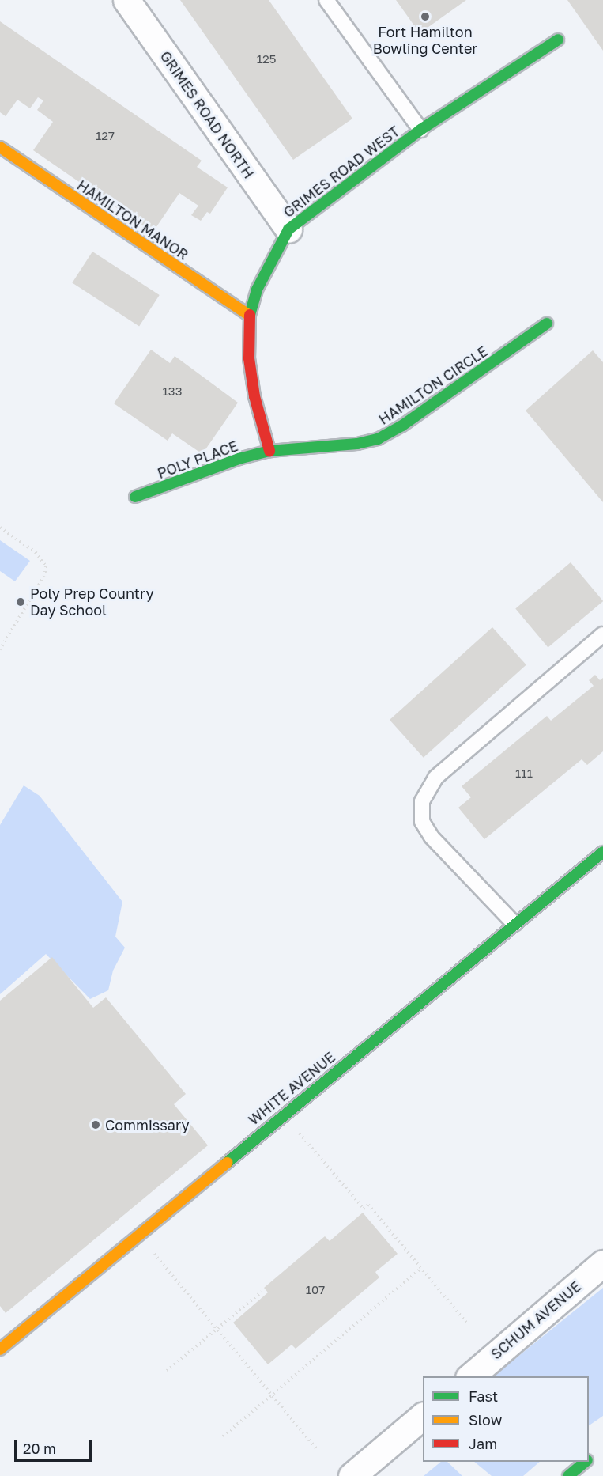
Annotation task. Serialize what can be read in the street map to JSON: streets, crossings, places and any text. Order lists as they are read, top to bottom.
{
  "streets": {
    "main road": [
      "GRIMES ROAD WEST",
      "HAMILTON MANOR",
      "HAMILTON CIRCLE",
      "POLY PLACE",
      "WHITE AVENUE"
    ],
    "street": ["GRIMES ROAD NORTH", "SCHUM AVENUE"]
  },
  "crossings": [
    ["GRIMES ROAD NORTH", "GRIMES ROAD WEST"],
    ["GRIMES ROAD WEST", "HAMILTON MANOR"],
    ["GRIMES ROAD WEST", "HAMILTON CIRCLE"],
    ["GRIMES ROAD WEST", "POLY PLACE"],
    ["HAMILTON CIRCLE", "POLY PLACE"]
  ],
  "places": ["Fort Hamilton Bowling Center", "Poly Prep Country Day School", "Commissary"],
  "house_numbers": [
    "125",
    "127",
    "133",
    "111",
    "107"
  ],
  "legend": ["Fast", "Slow", "Jam"],
  "scale_bar": "20 m"
}
